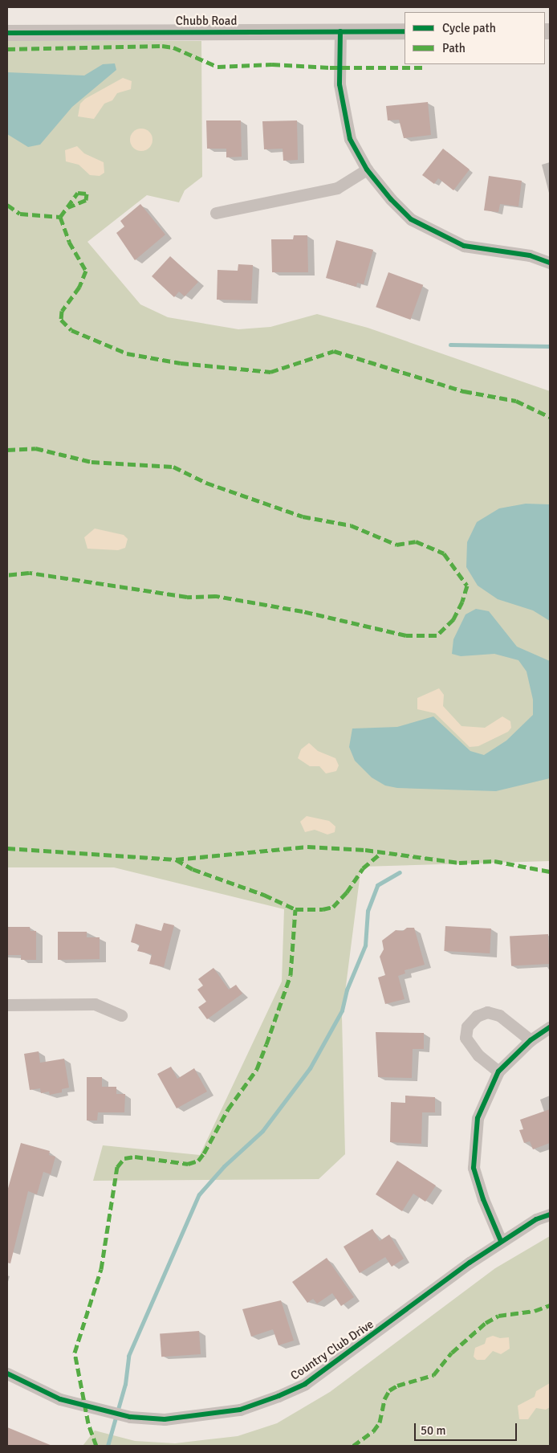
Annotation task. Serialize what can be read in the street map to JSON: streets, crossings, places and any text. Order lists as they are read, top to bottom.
{
  "streets": {
    "street": ["Chubb Road", "Country Club Drive"]
  },
  "legend": ["Cycle path", "Path"],
  "scale_bar": "50 m"
}
